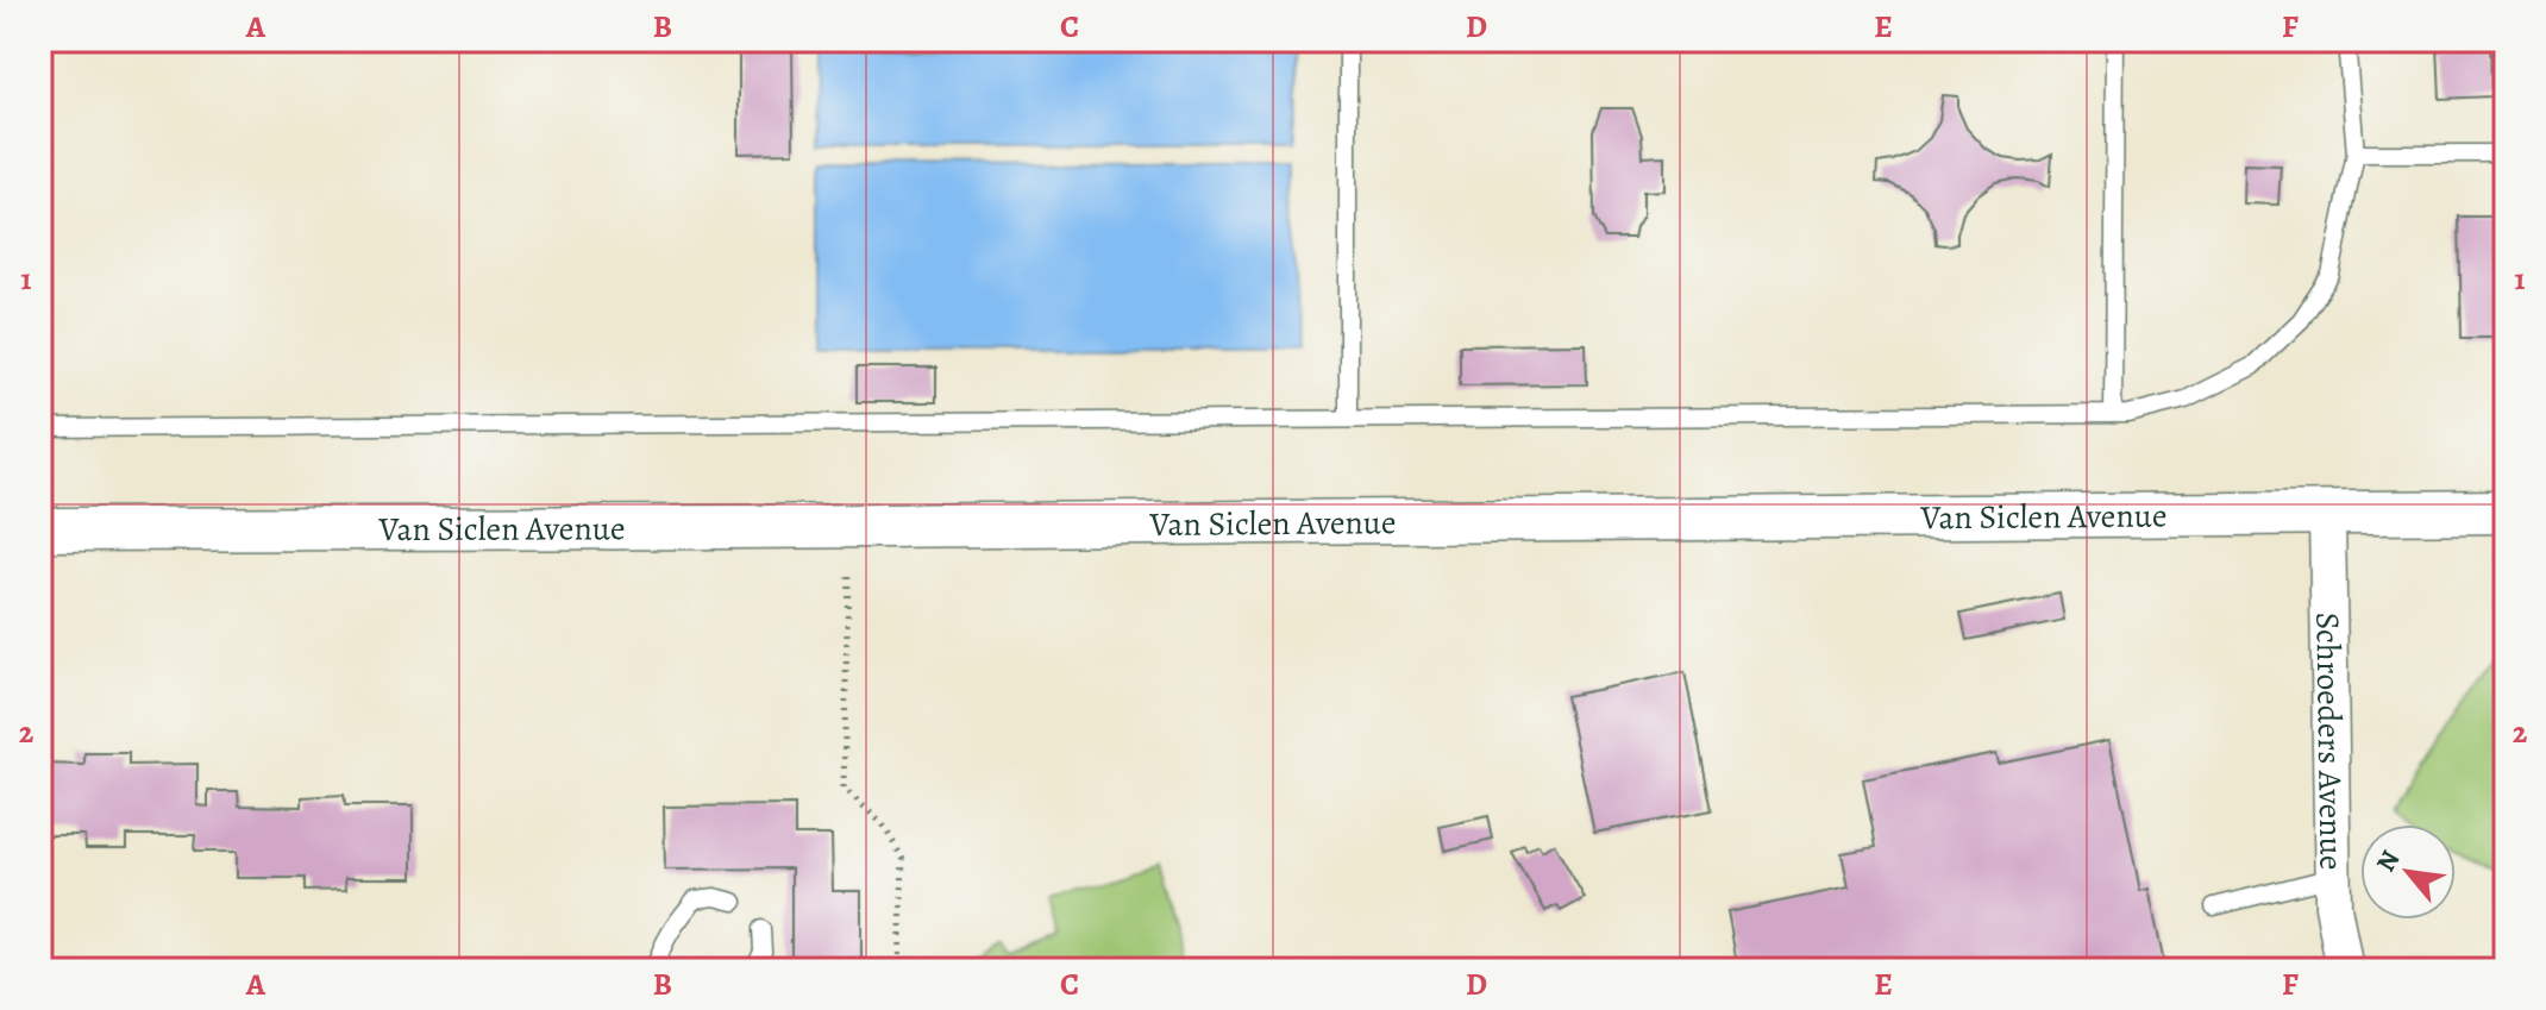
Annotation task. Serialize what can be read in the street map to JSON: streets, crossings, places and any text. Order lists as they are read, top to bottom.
{
  "streets": {
    "street": ["Van Siclen Avenue", "Schroeders Avenue"]
  },
  "crossings": [
    ["Van Siclen Avenue", "Schroeders Avenue"]
  ],
  "north": "top left",
  "grid": {
    "columns": [
      "A",
      "B",
      "C",
      "D",
      "E",
      "F"
    ],
    "rows": ["1", "2"]
  }
}
